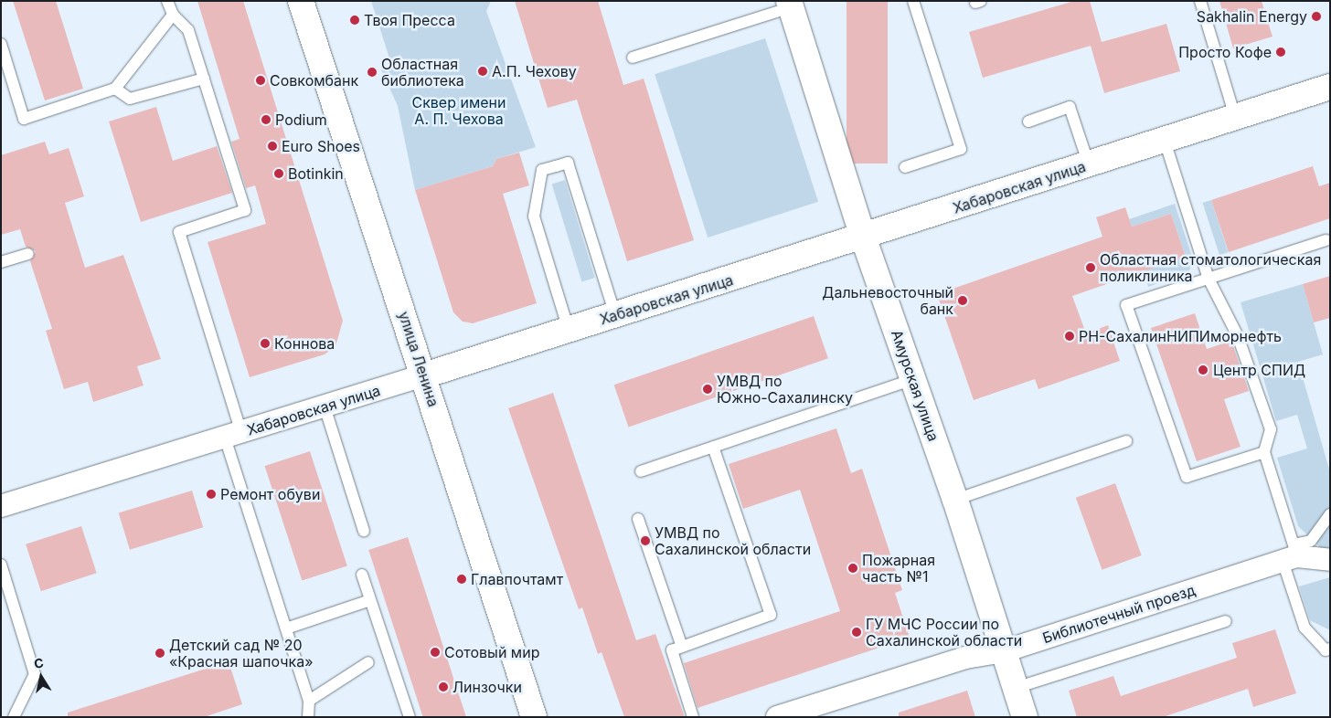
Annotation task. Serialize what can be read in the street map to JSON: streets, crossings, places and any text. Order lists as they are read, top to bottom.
{
  "streets": {
    "street": [
      "Хабаровская улица",
      "улица Ленина",
      "Амурская улица",
      "Библиотечный проезд"
    ]
  },
  "crossings": [
    ["Хабаровская улица", "улица Ленина"],
    ["Хабаровская улица", "Амурская улица"],
    ["Амурская улица", "Библиотечный проезд"]
  ],
  "parks": ["Сквер имени А. П. Чехова"],
  "places": [
    "Sakhalin Energy",
    "Твоя Пресса",
    "Просто Кофе",
    "А.П. Чехову",
    "Областная библиотека",
    "Совкомбанк",
    "Podium",
    "Euro Shoes",
    "Botinkin",
    "Областная стоматологическая поликлиника",
    "Дальневосточный банк",
    "РН-СахалинНИПИморнефть",
    "Коннова",
    "Центр СПИД",
    "УМВД по Южно-Сахалинску",
    "Ремонт обуви",
    "УМВД по Сахалинской области",
    "Пожарная часть №1",
    "Главпочтамт",
    "ГУ МЧС России по Сахалинской области",
    "Сотовый мир",
    "Детский сад № 20 «Красная шапочка»",
    "Линзочки"
  ],
  "north": "top"
}
